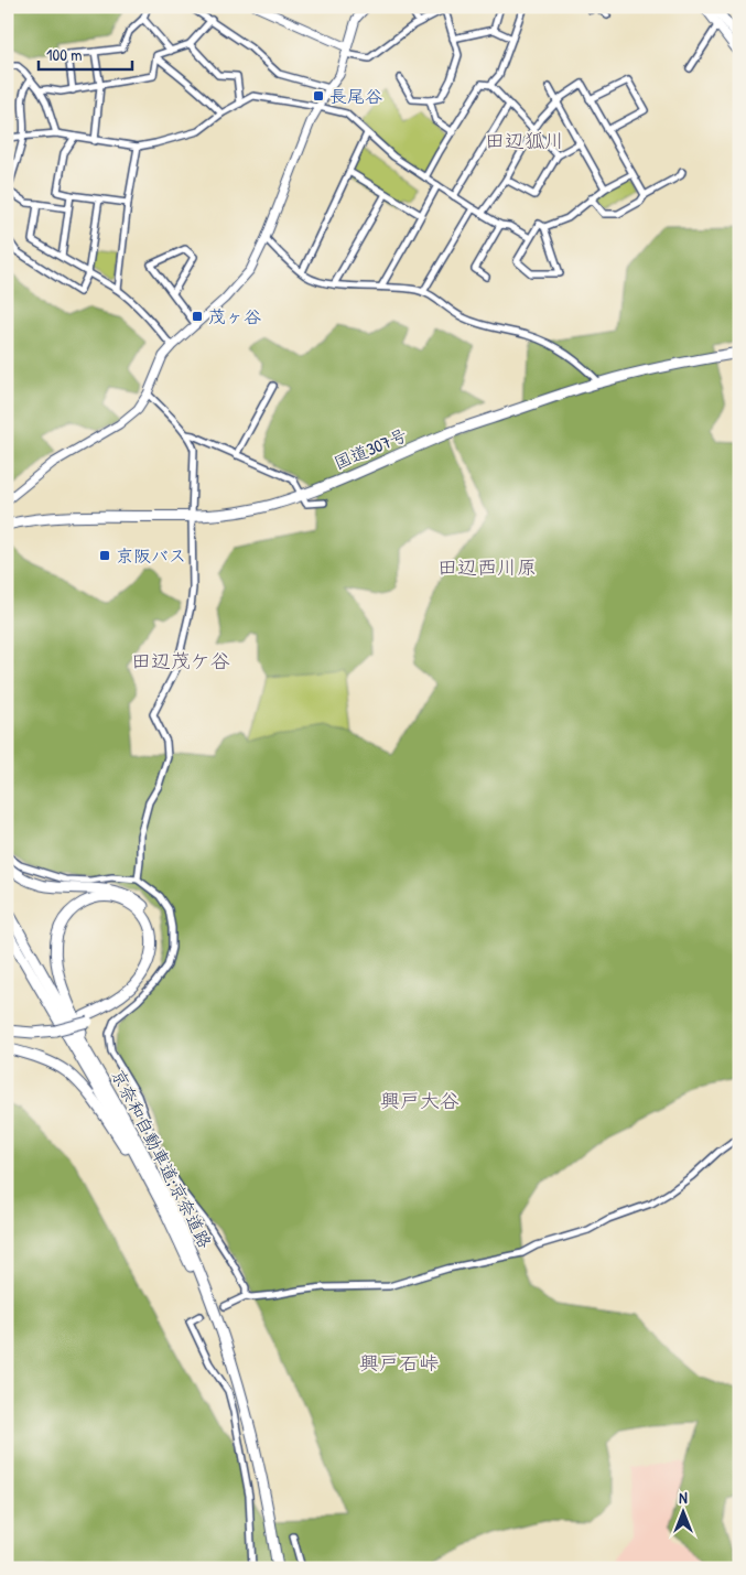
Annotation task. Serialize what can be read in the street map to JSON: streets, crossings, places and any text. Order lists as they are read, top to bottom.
{
  "streets": {
    "highway": ["国道307号", "京奈和自動車道;京奈道路"]
  },
  "districts": [
    "田辺狐川",
    "田辺西川原",
    "田辺茂ケ谷",
    "興戸大谷",
    "興戸石峠"
  ],
  "places": {
    "transit": ["長尾谷", "茂ヶ谷", "京阪バス"]
  },
  "scale_bar": "100 m",
  "north": "top"
}
